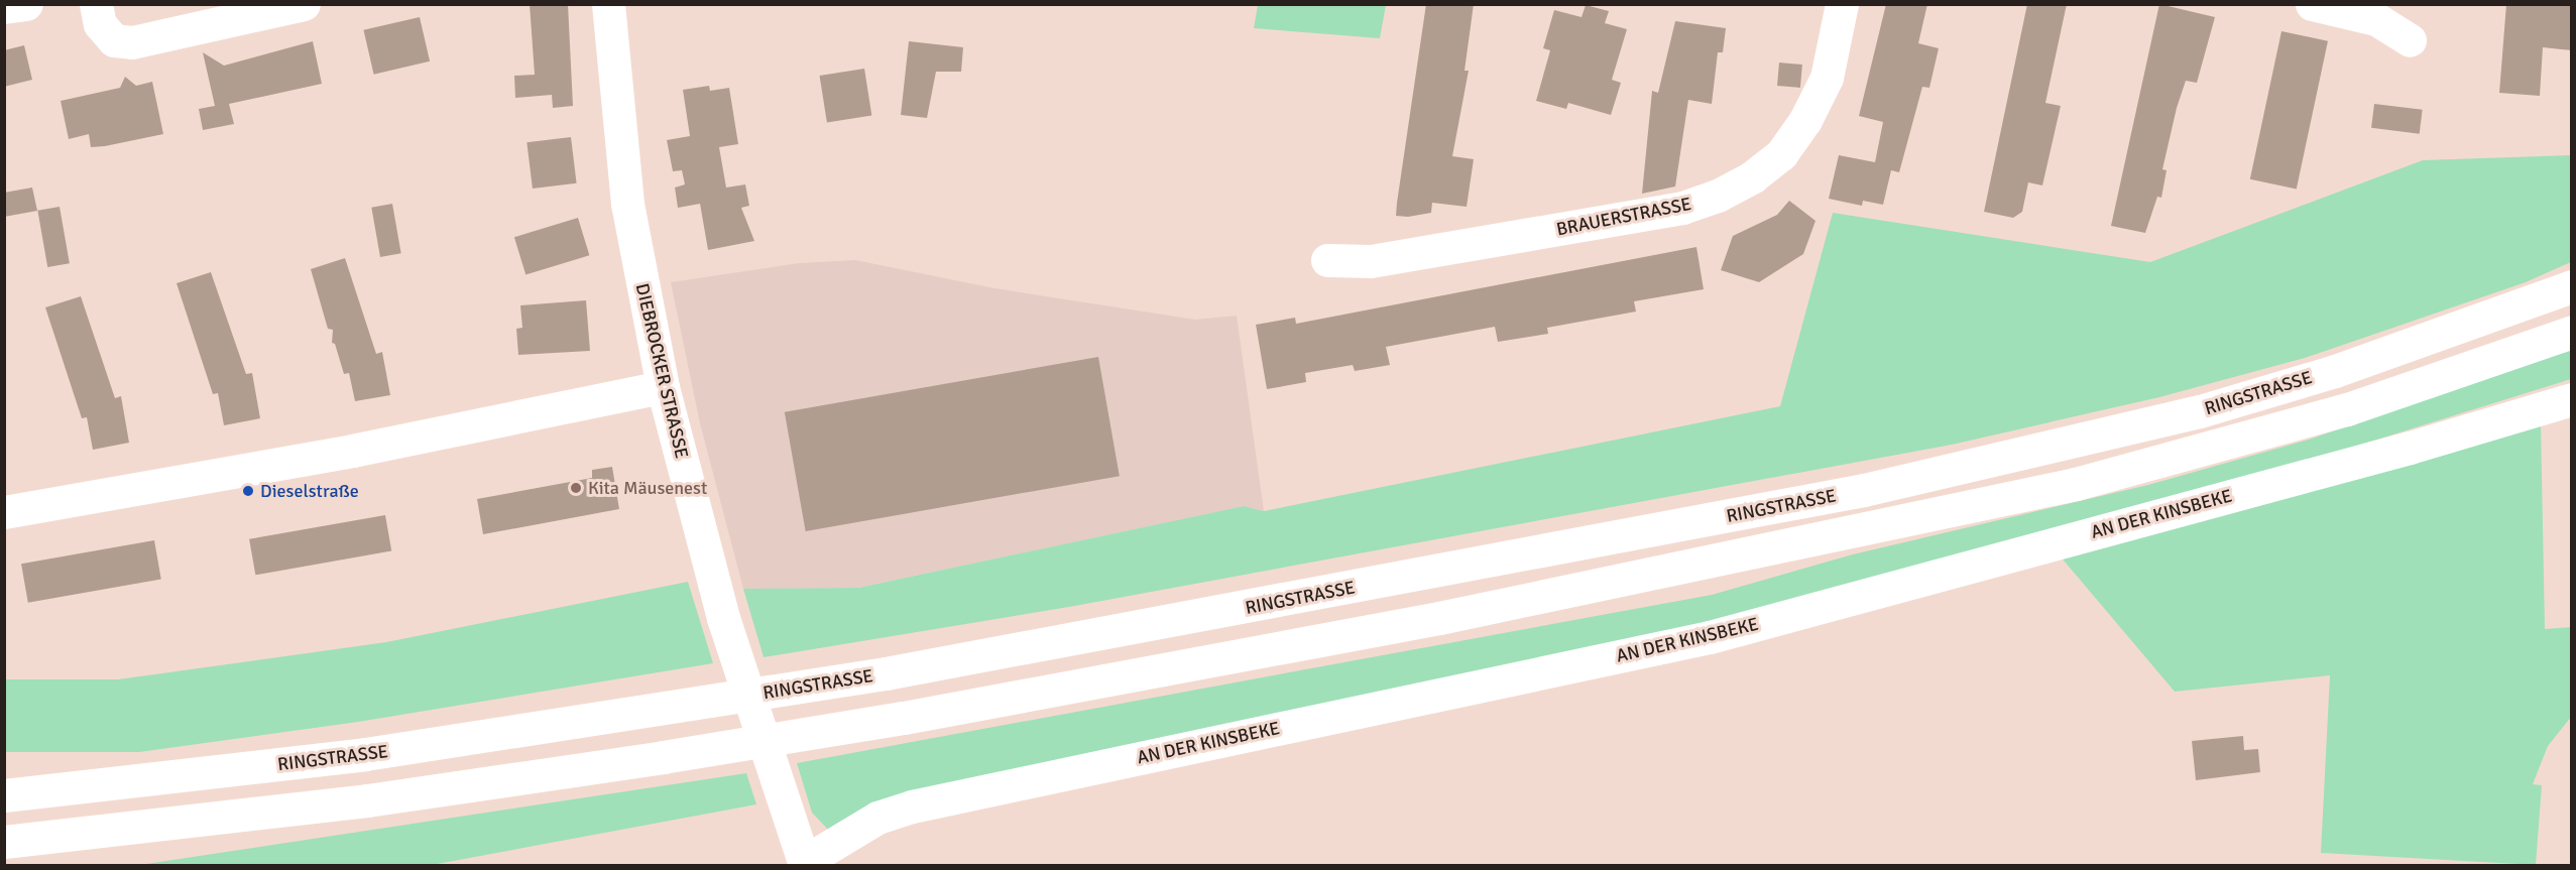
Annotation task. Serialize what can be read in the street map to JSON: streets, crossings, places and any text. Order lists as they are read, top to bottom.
{
  "streets": {
    "main road": [
      "BRAUERSTRASSE",
      "DIEBROCKER STRASSE",
      "RINGSTRASSE",
      "AN DER KINSBEKE"
    ]
  },
  "crossings": [
    ["DIEBROCKER STRASSE", "AN DER KINSBEKE"]
  ],
  "places": ["Kita Mäusenest", "Dieselstraße"]
}
